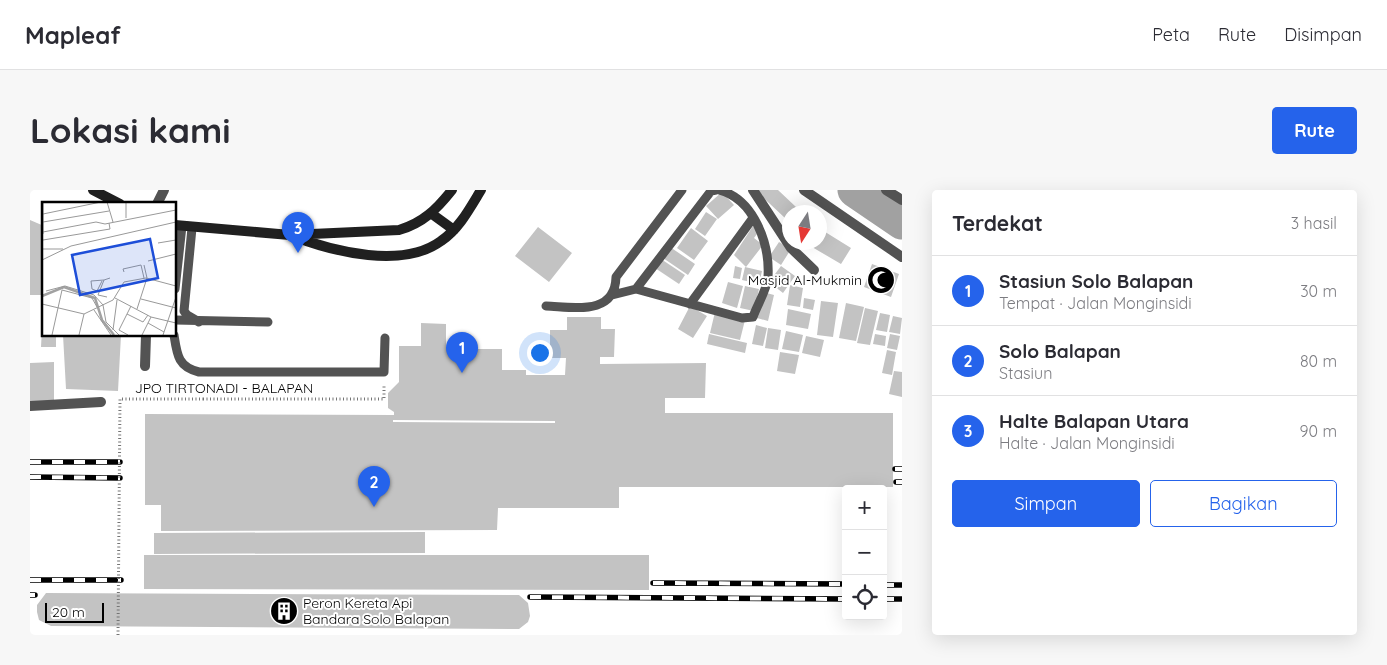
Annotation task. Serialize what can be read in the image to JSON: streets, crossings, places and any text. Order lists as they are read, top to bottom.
{
  "streets": {
    "path": ["JPO TIRTONADI - BALAPAN"]
  },
  "places": {
    "mosque": ["Masjid Al-Mukmin"],
    "building": ["Peron Kereta Api Bandara Solo Balapan"]
  },
  "scale_bar": "20 m",
  "north": "bottom",
  "page": {
    "header": "Mapleaf",
    "nav": ["Peta", "Rute", "Disimpan"],
    "buttons": [
      "Rute",
      ["Simpan", "Bagikan"]
    ],
    "title": "Lokasi kami",
    "heading": ["Terdekat", "3 hasil"],
    "pins": ["3", "1", "2"],
    "list": [
      {
        "mark": "1",
        "name": "Stasiun Solo Balapan",
        "note": "Tempat · Jalan Monginsidi",
        "value": "30 m"
      },
      {
        "mark": "2",
        "name": "Solo Balapan",
        "note": "Stasiun",
        "value": "80 m"
      },
      {
        "mark": "3",
        "name": "Halte Balapan Utara",
        "note": "Halte · Jalan Monginsidi",
        "value": "90 m"
      }
    ],
    "map_buttons": ["+", "−"],
    "scale": "20 m"
  }
}
